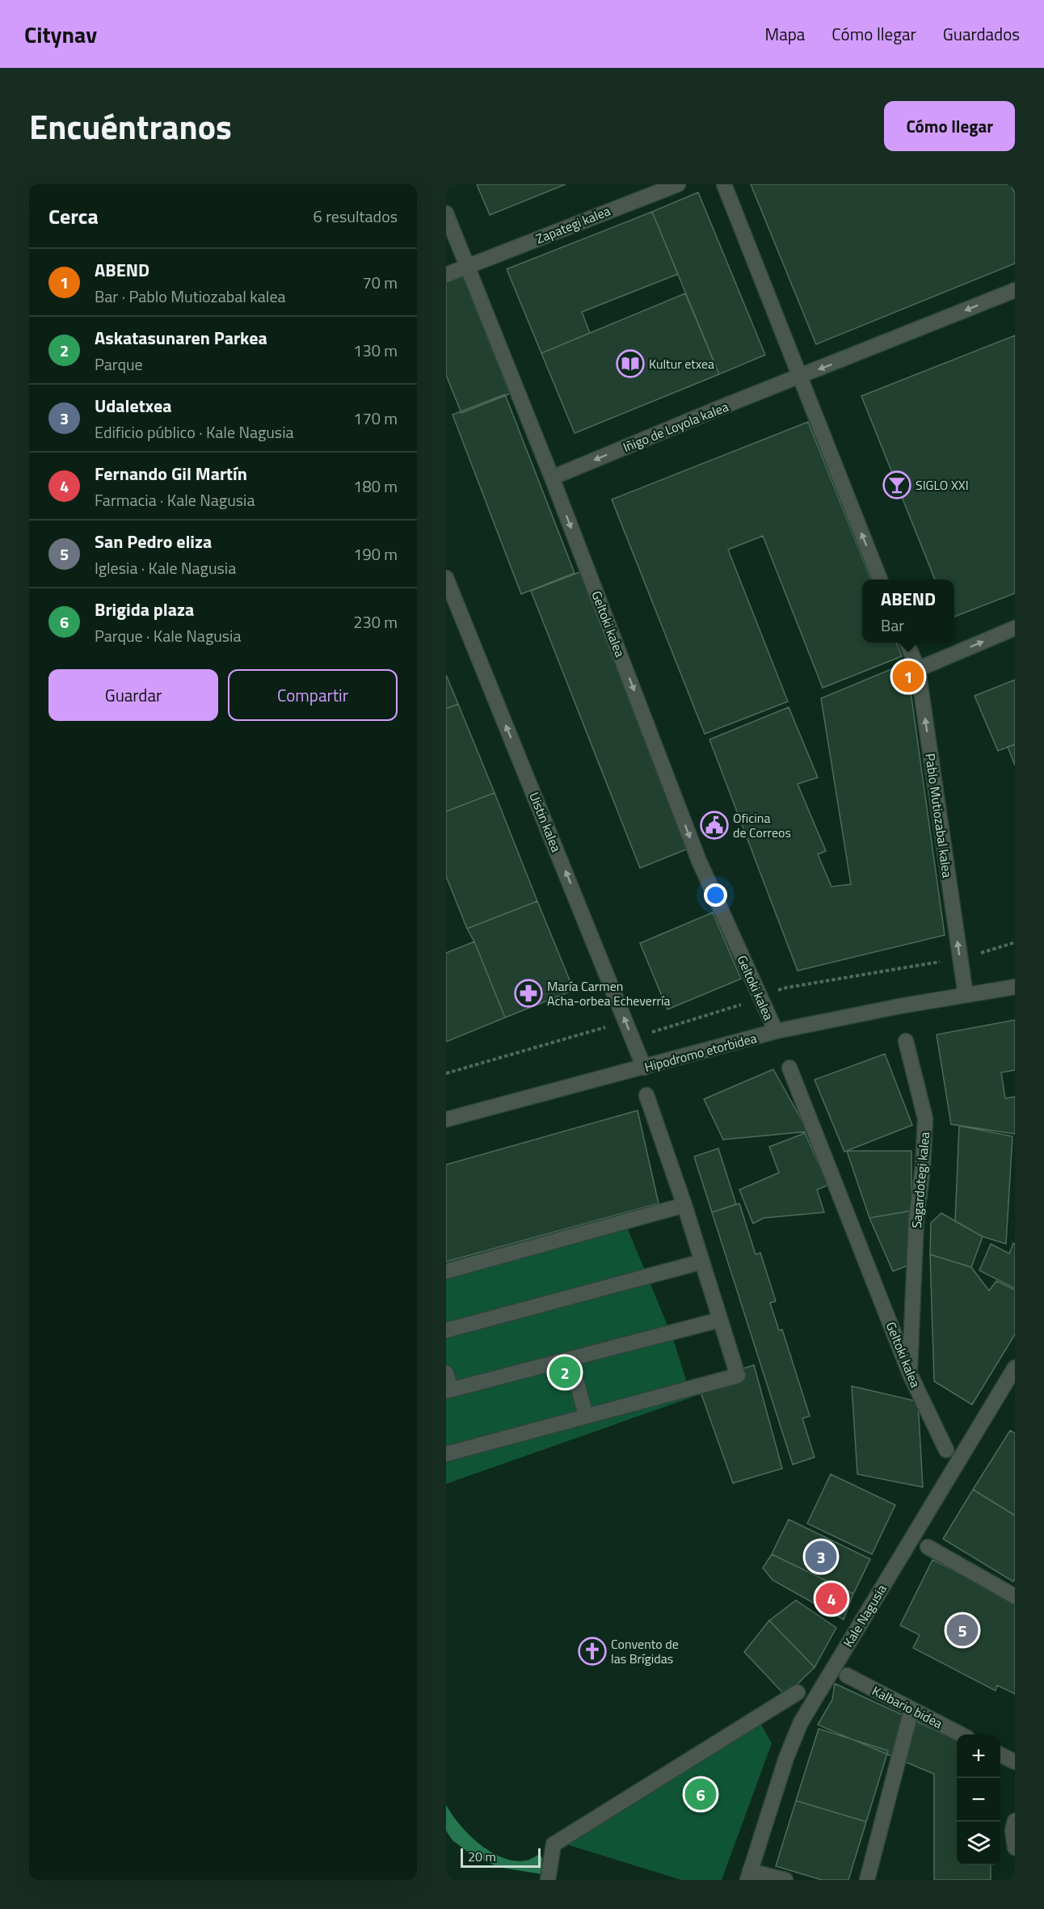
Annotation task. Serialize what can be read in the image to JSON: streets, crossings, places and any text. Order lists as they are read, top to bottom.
{
  "streets": {
    "street": [
      "Zapategi kalea",
      "Iñigo de Loyola kalea",
      "Geltoki kalea",
      "Pablo Mutiozabal kalea",
      "Uistin kalea",
      "Hipodromo etorbidea",
      "Sagardotegi kalea",
      "Kale Nagusia",
      "Kalbario bidea"
    ]
  },
  "crossings": [
    ["Zapategi kalea", "Geltoki kalea"],
    ["Iñigo de Loyola kalea", "Geltoki kalea"],
    ["Geltoki kalea", "Hipodromo etorbidea"],
    ["Geltoki kalea", "Sagardotegi kalea"],
    ["Pablo Mutiozabal kalea", "Hipodromo etorbidea"],
    ["Uistin kalea", "Hipodromo etorbidea"]
  ],
  "one_way": [
    "Iñigo de Loyola kalea",
    "Geltoki kalea",
    "Pablo Mutiozabal kalea",
    "Uistin kalea"
  ],
  "places": {
    "library": ["Kultur etxea"],
    "bar": ["SIGLO XXI"],
    "public building": ["Oficina de Correos"],
    "pharmacy": ["María Carmen Acha-orbea Echeverría"],
    "church": ["Convento de las Brígidas"]
  },
  "scale_bar": "20 m",
  "page": {
    "header": "Citynav",
    "nav": ["Mapa", "Cómo llegar", "Guardados"],
    "title": "Encuéntranos",
    "buttons": [
      "Cómo llegar",
      ["Guardar", "Compartir"]
    ],
    "heading": ["Cerca", "6 resultados"],
    "list": [
      {
        "mark": "1",
        "name": "ABEND",
        "note": "Bar · Pablo Mutiozabal kalea",
        "value": "70 m"
      },
      {
        "mark": "2",
        "name": "Askatasunaren Parkea",
        "note": "Parque",
        "value": "130 m"
      },
      {
        "mark": "3",
        "name": "Udaletxea",
        "note": "Edificio público · Kale Nagusia",
        "value": "170 m"
      },
      {
        "mark": "4",
        "name": "Fernando Gil Martín",
        "note": "Farmacia · Kale Nagusia",
        "value": "180 m"
      },
      {
        "mark": "5",
        "name": "San Pedro eliza",
        "note": "Iglesia · Kale Nagusia",
        "value": "190 m"
      },
      {
        "mark": "6",
        "name": "Brigida plaza",
        "note": "Parque · Kale Nagusia",
        "value": "230 m"
      }
    ],
    "popup": ["ABEND", "Bar"],
    "pins": [
      "1",
      "2",
      "3",
      "4",
      "5",
      "6"
    ],
    "map_buttons": ["+", "−"],
    "scale": "20 m"
  }
}
